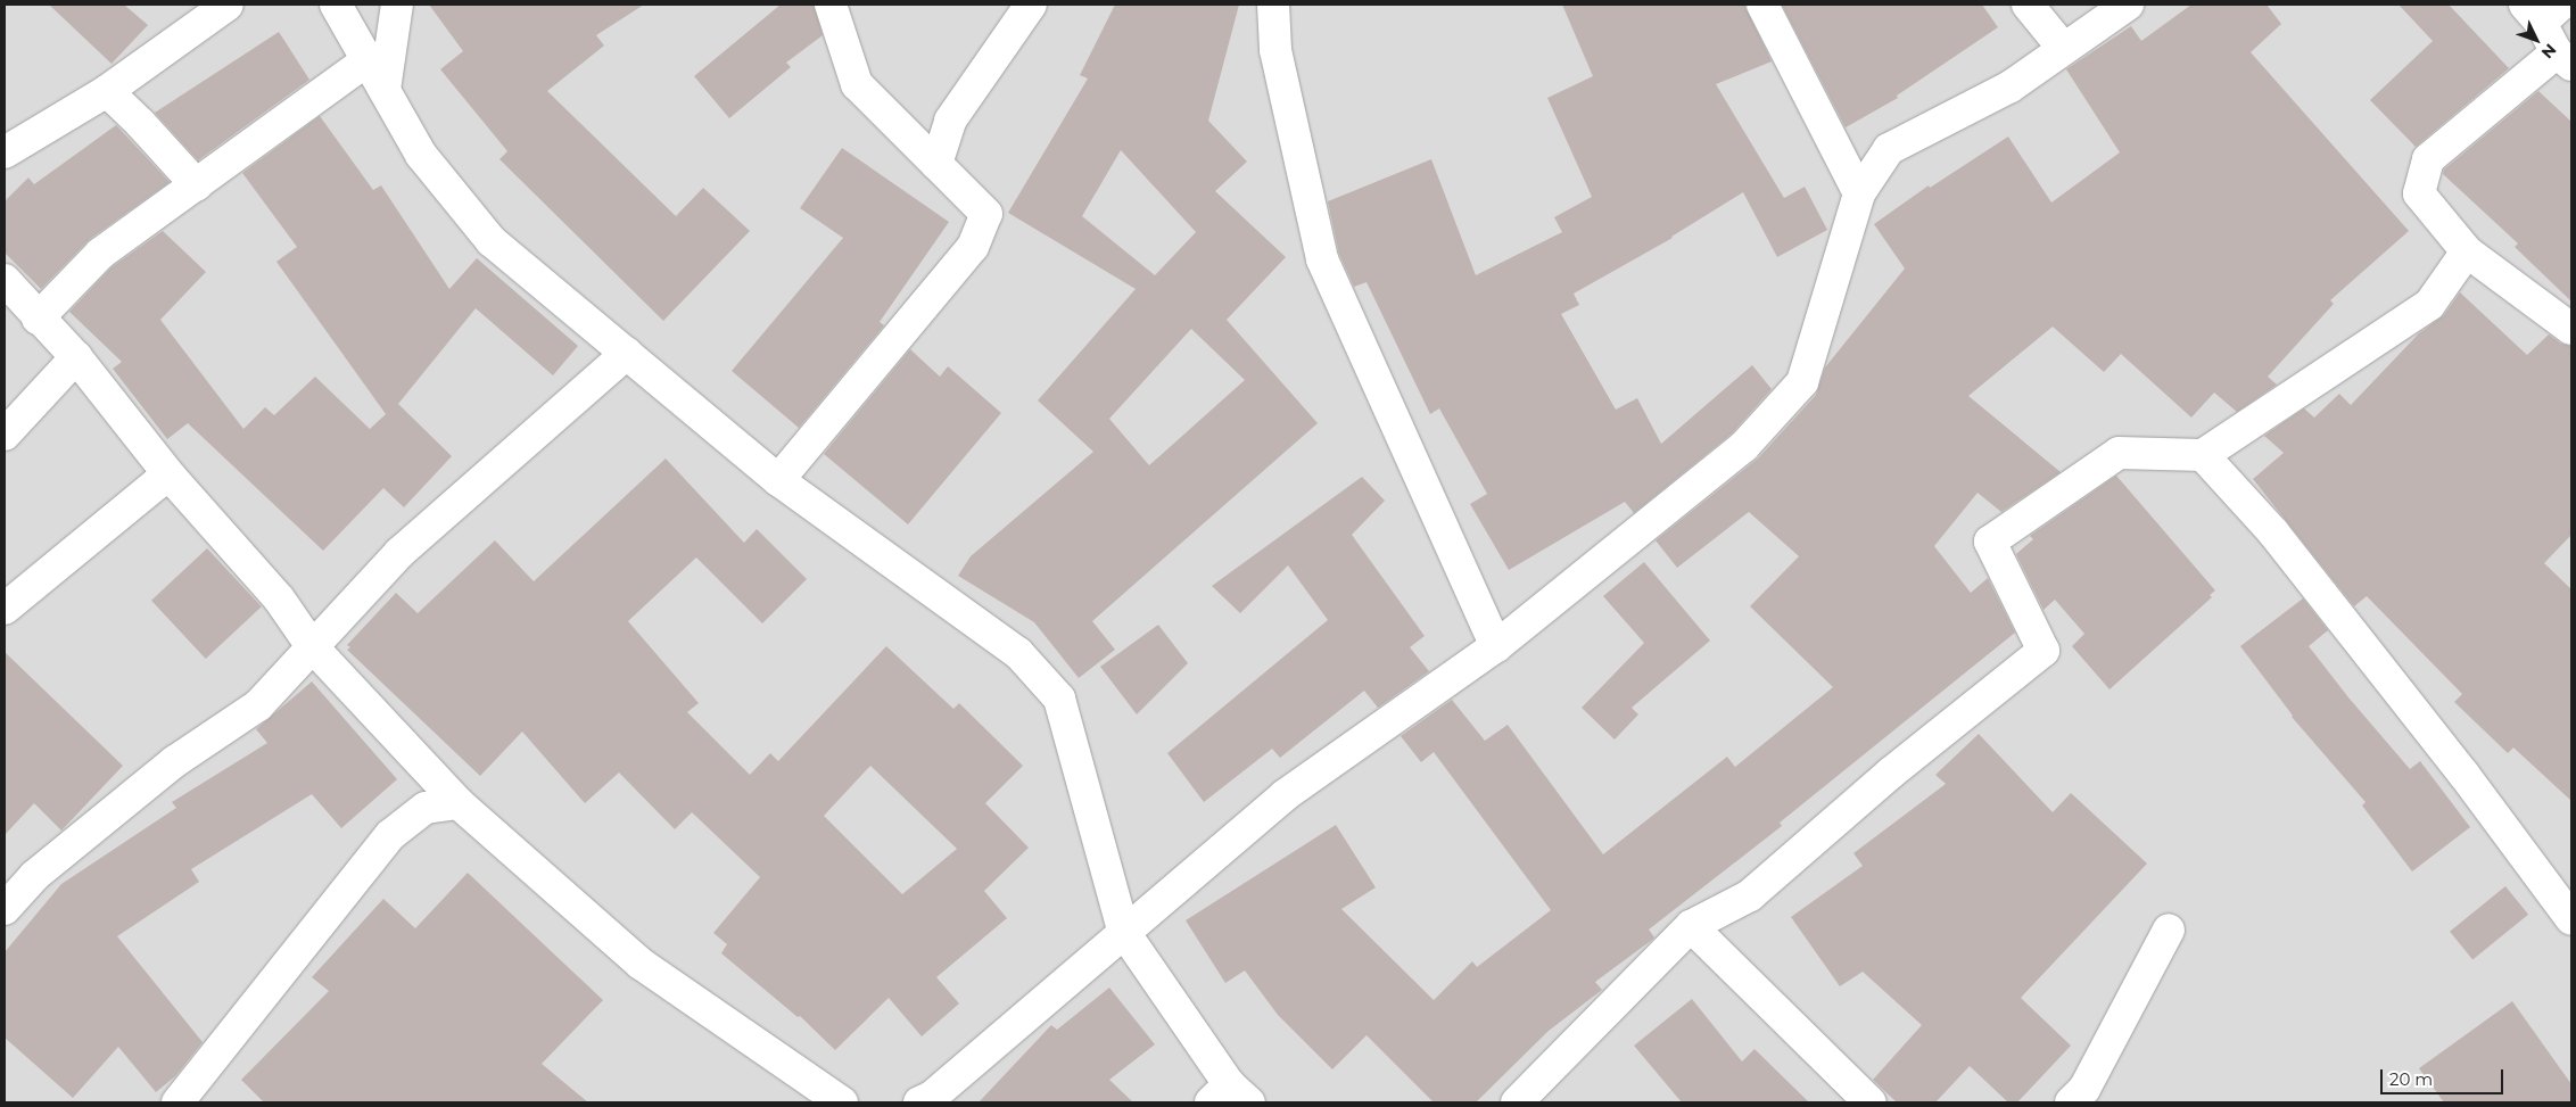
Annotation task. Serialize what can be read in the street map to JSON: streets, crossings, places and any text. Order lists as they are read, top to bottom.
{
  "scale_bar": "20 m",
  "north": "bottom right"
}
